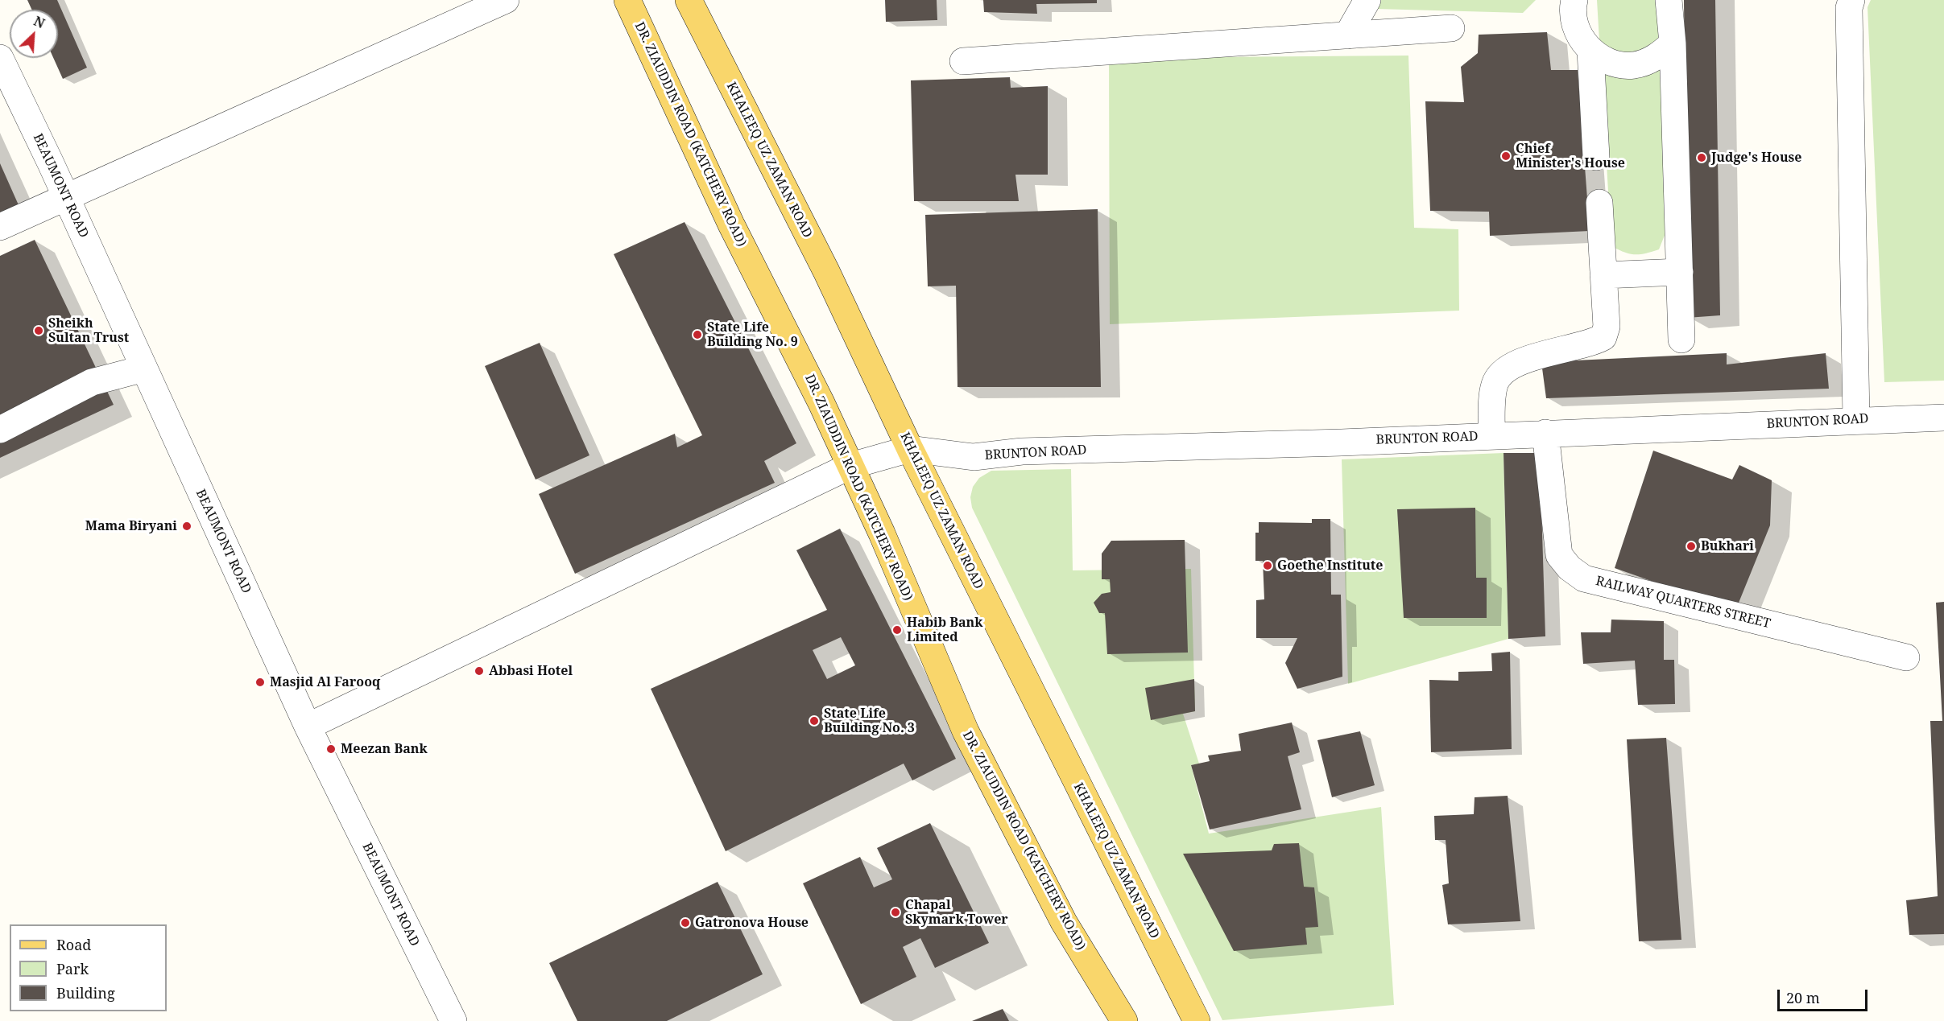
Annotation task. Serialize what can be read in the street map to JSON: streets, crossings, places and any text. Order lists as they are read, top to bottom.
{
  "streets": {
    "main road": ["DR. ZIAUDDIN ROAD (KATCHERY ROAD)", "KHALEEQ UZ ZAMAN ROAD"],
    "street": ["BEAUMONT ROAD", "BRUNTON ROAD", "RAILWAY QUARTERS STREET"]
  },
  "crossings": [
    ["KHALEEQ UZ ZAMAN ROAD", "BRUNTON ROAD"],
    ["BRUNTON ROAD", "RAILWAY QUARTERS STREET"]
  ],
  "places": [
    "Chief Minister's House",
    "Judge's House",
    "Sheikh Sultan Trust",
    "State Life Building No. 9",
    "Mama Biryani",
    "Bukhari",
    "Goethe Institute",
    "Habib Bank Limited",
    "Abbasi Hotel",
    "Masjid Al Farooq",
    "State Life Building No. 3",
    "Meezan Bank",
    "Chapal Skymark Tower",
    "Gatronova House"
  ],
  "legend": ["Road", "Park", "Building"],
  "scale_bar": "20 m",
  "north": "top right"
}
